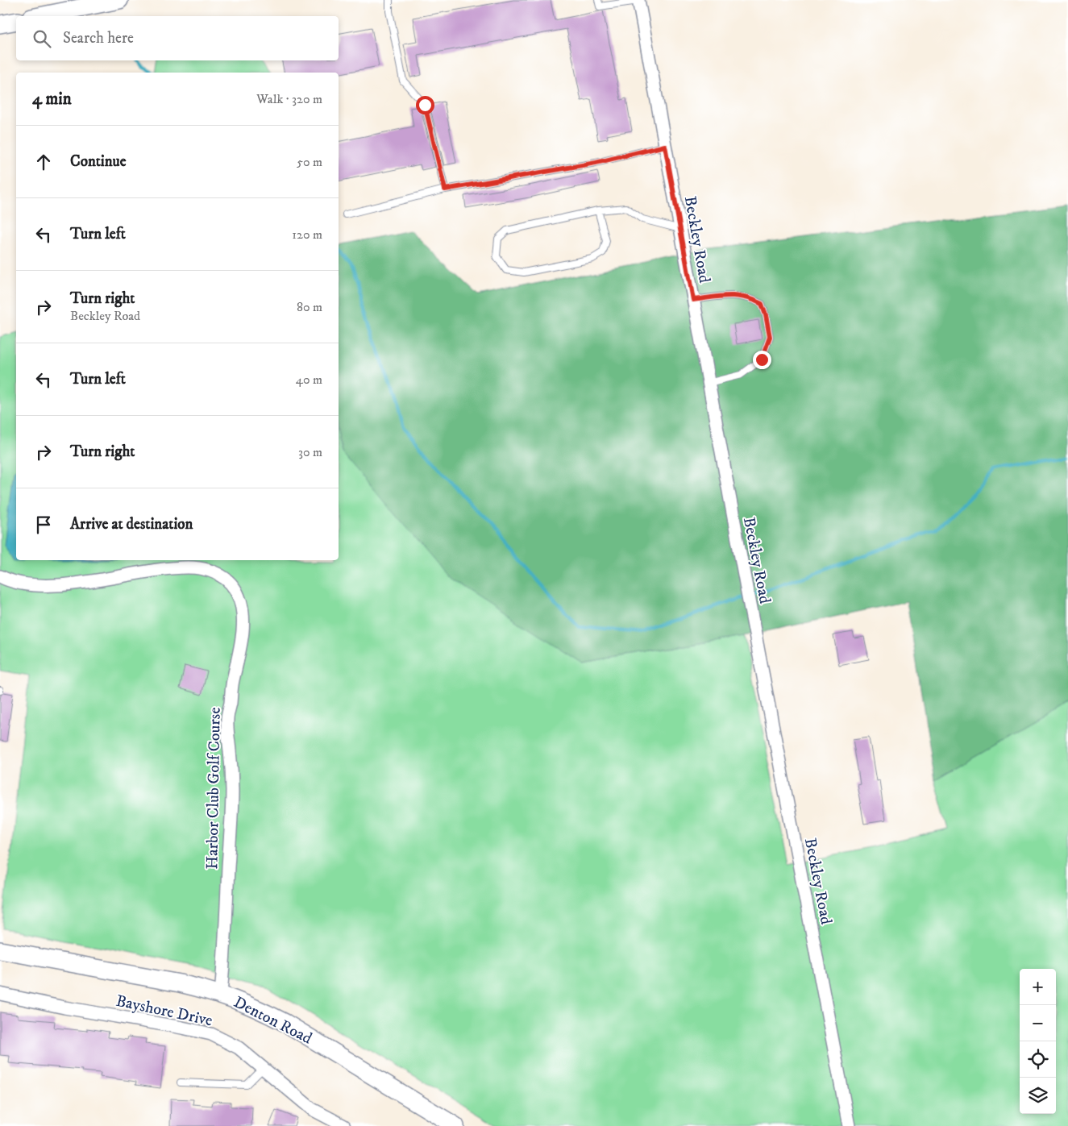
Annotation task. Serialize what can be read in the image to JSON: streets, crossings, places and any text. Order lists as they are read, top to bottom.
{
  "streets": {
    "street": [
      "Beckley Road",
      "Harbor Club Golf Course",
      "Bayshore Drive",
      "Denton Road"
    ]
  },
  "crossings": [
    ["Harbor Club Golf Course", "Denton Road"]
  ],
  "page": {
    "search": "Search here",
    "heading": ["4 min", "Walk · 320 m"],
    "list": [
      ["Continue", "50 m"],
      ["Turn left", "120 m"],
      ["Turn right", "Beckley Road", "80 m"],
      ["Turn left", "40 m"],
      ["Turn right", "30 m"],
      "Arrive at destination"
    ],
    "map_buttons": ["+", "−"]
  }
}
